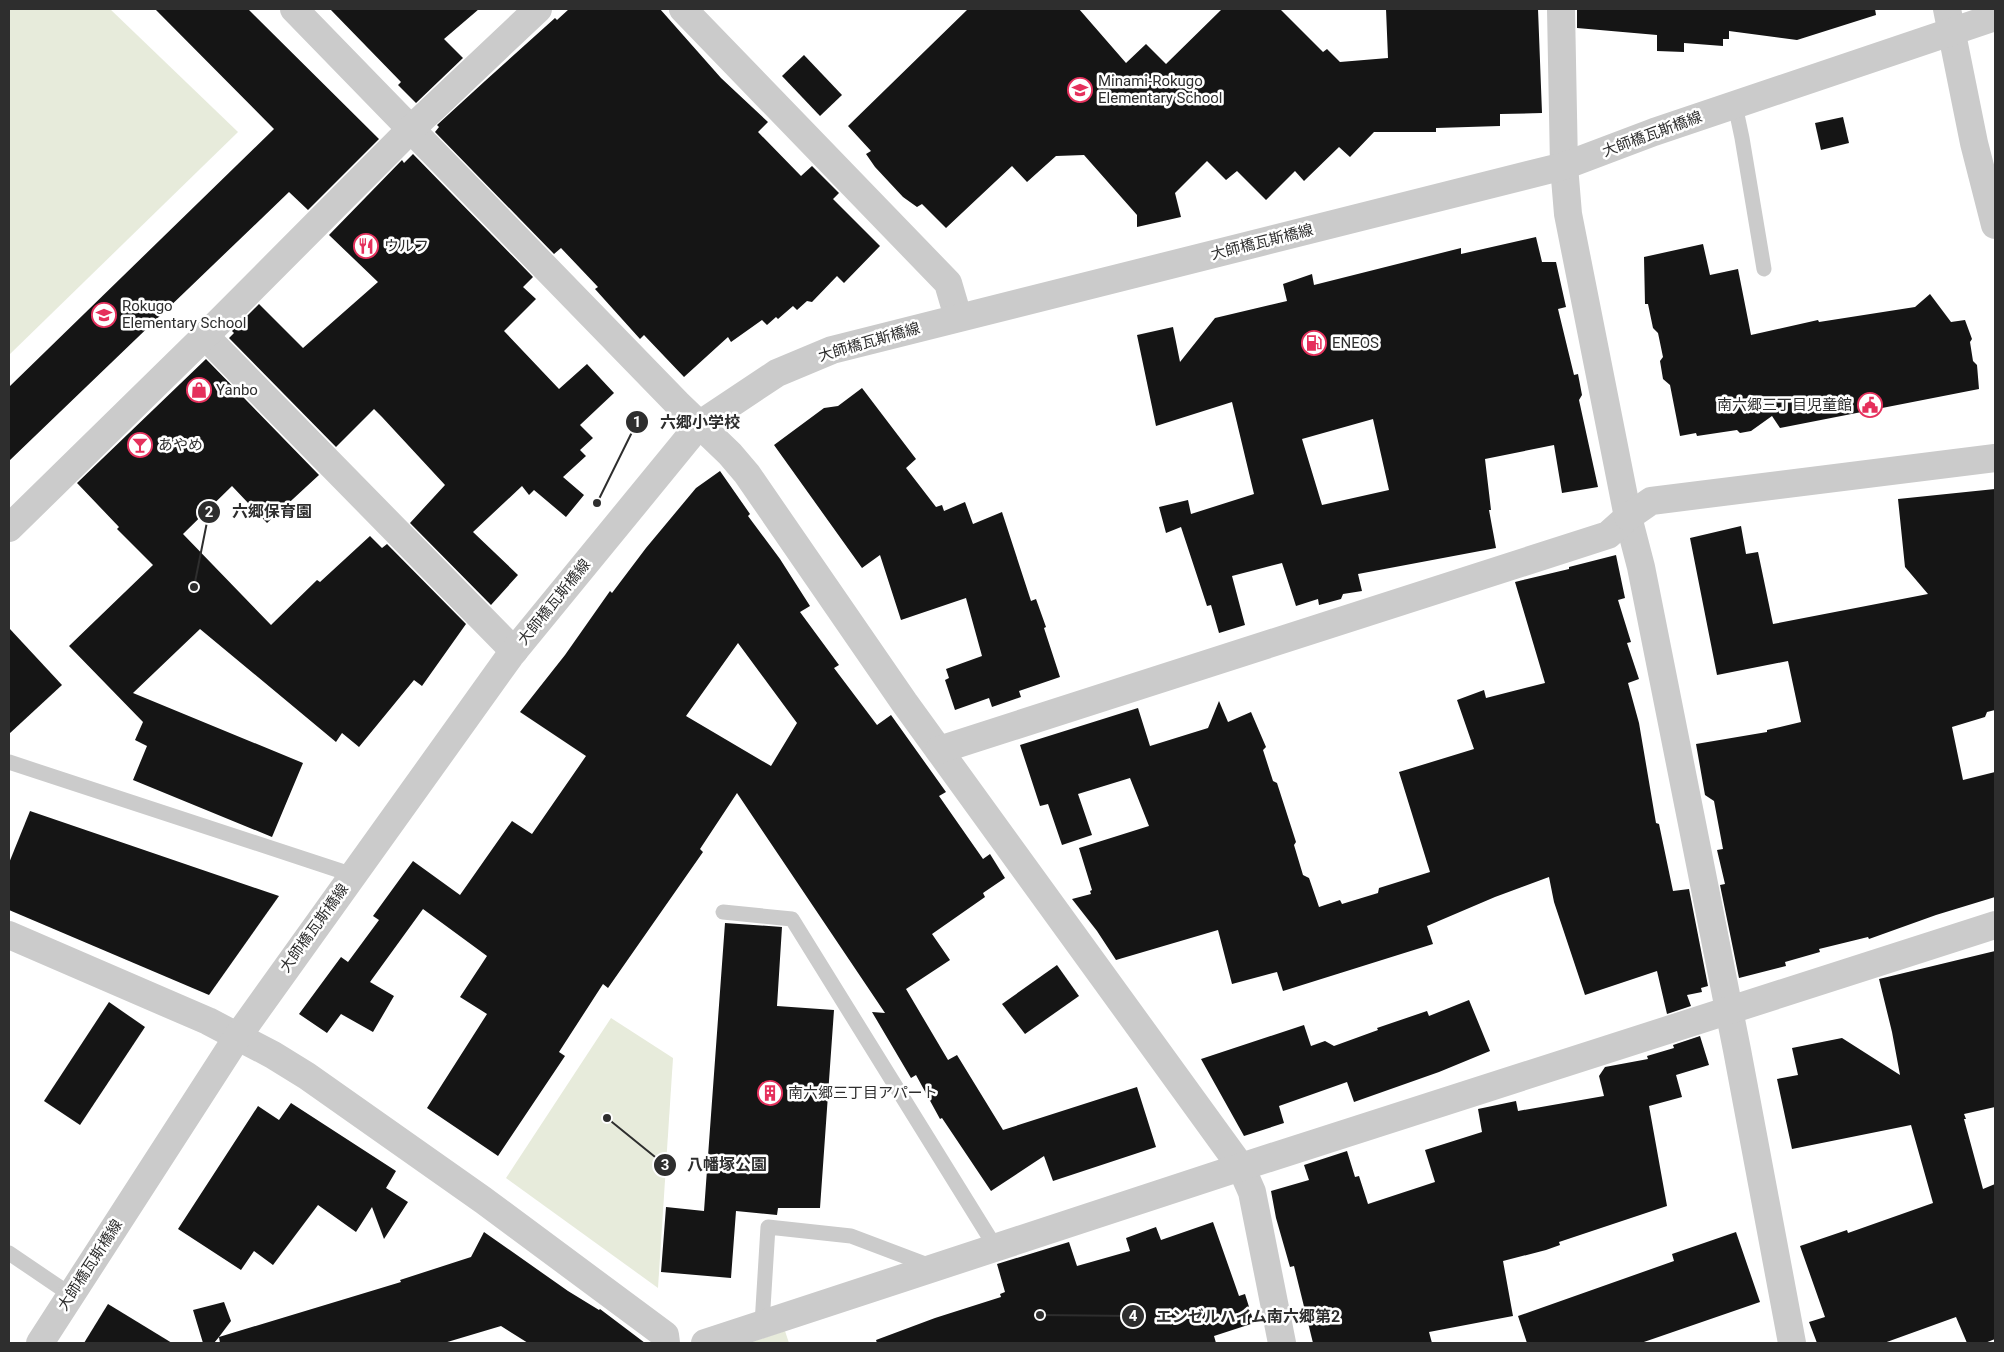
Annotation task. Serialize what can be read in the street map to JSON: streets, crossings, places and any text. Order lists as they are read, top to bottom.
{
  "streets": {
    "street": ["大師橋瓦斯橋線"]
  },
  "places": {
    "school or university": ["Minami-Rokugo Elementary School", "Rokugo Elementary School"],
    "restaurant": ["ウルフ"],
    "fuel station": ["ENEOS"],
    "shop": ["Yanbo"],
    "public building": ["南六郷三丁目児童館"],
    "bar": ["あやめ"],
    "other": [
      "六郷小学校",
      "六郷保育園",
      "八幡塚公園",
      "エンゼルハイム南六郷第2"
    ],
    "building": ["南六郷三丁目アパート"]
  }
}
